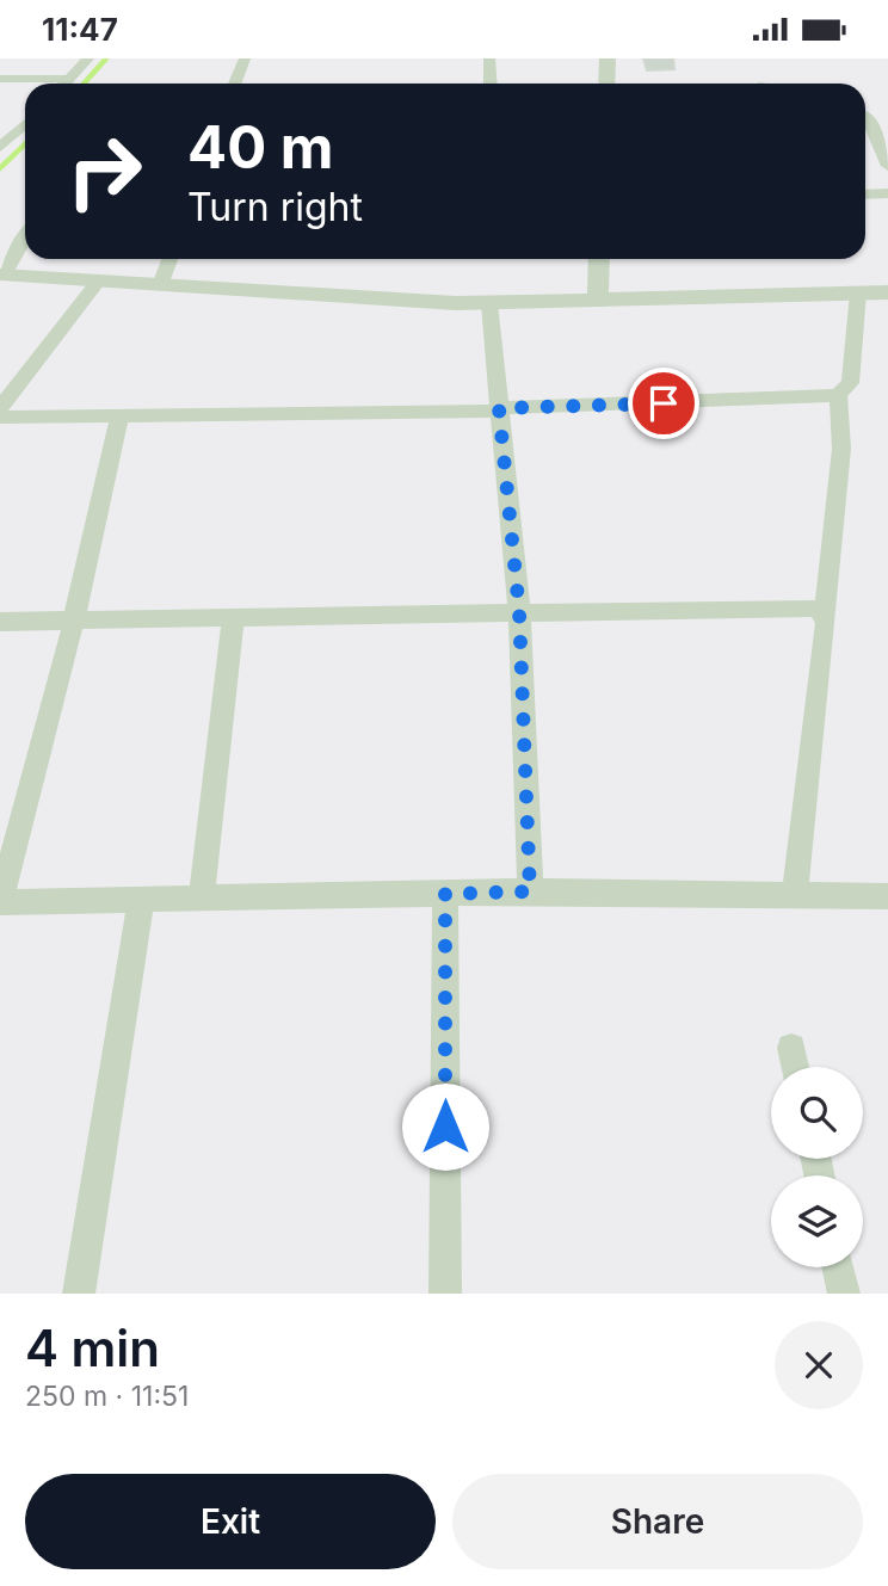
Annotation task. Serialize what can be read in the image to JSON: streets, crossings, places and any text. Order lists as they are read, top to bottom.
{
  "page": {
    "status": "11:47",
    "turn": ["40 m", "Turn right"],
    "heading": ["4 min", "250 m · 11:51"],
    "buttons": ["Exit", "Share"]
  }
}
